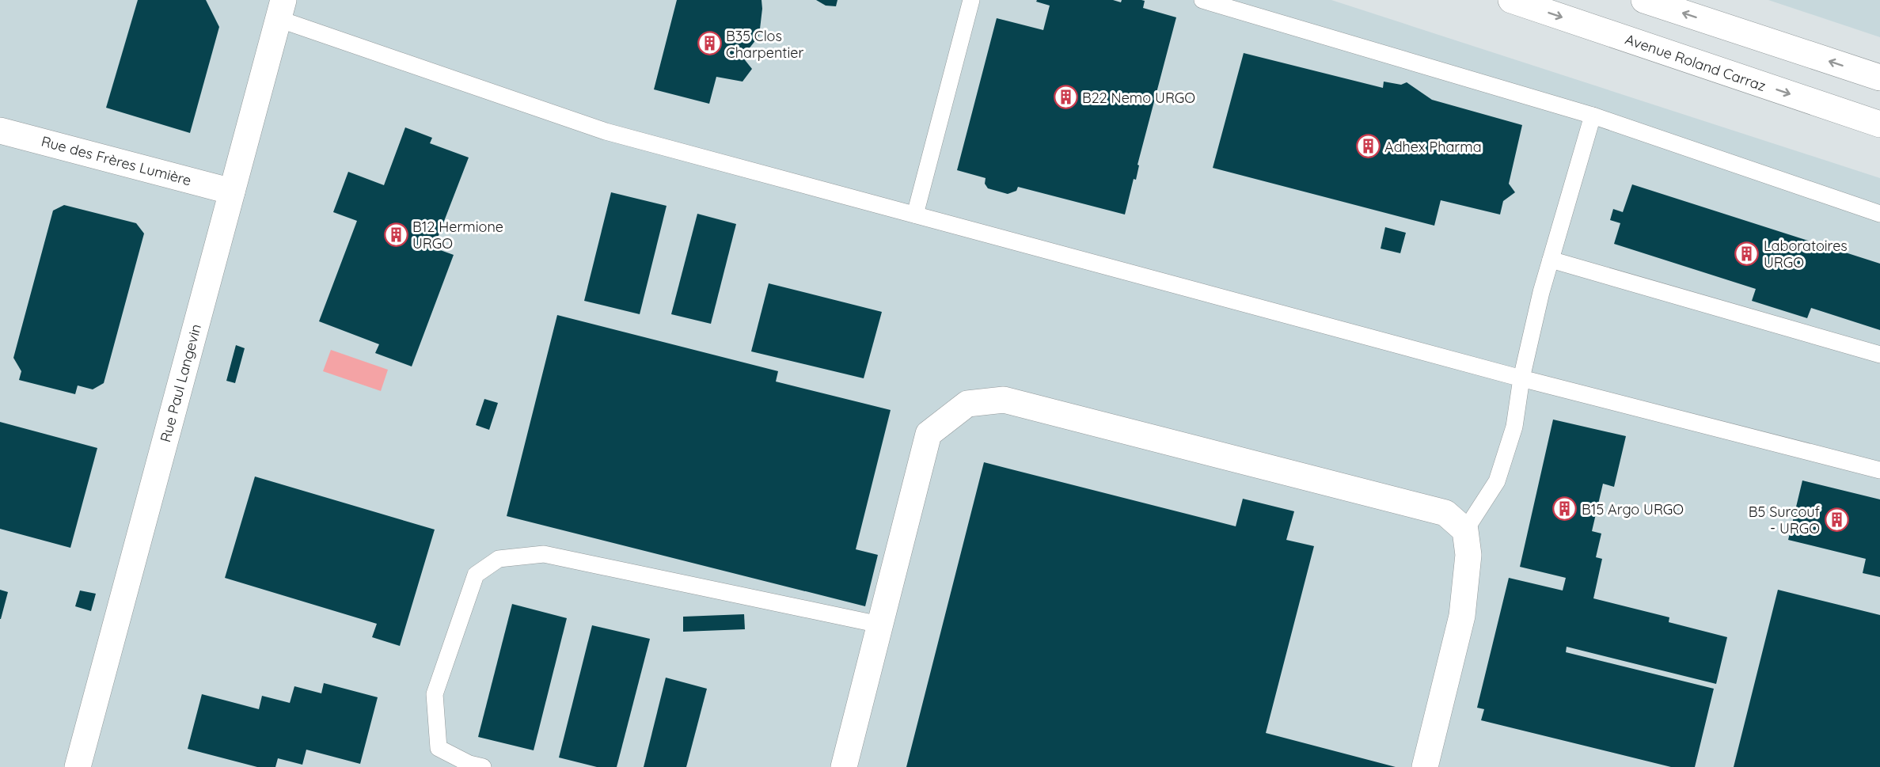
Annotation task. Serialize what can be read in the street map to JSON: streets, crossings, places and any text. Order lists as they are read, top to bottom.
{
  "streets": {
    "street": ["Avenue Roland Carraz", "Rue des Frères Lumière", "Rue Paul Langevin"]
  },
  "crossings": [
    ["Rue des Frères Lumière", "Rue Paul Langevin"]
  ],
  "places": {
    "building": [
      "B35 Clos Charpentier",
      "B22 Nemo URGO",
      "Adhex Pharma",
      "B12 Hermione URGO",
      "Laboratoires URGO",
      "B15 Argo URGO",
      "B5 Surcouf - URGO"
    ]
  }
}
